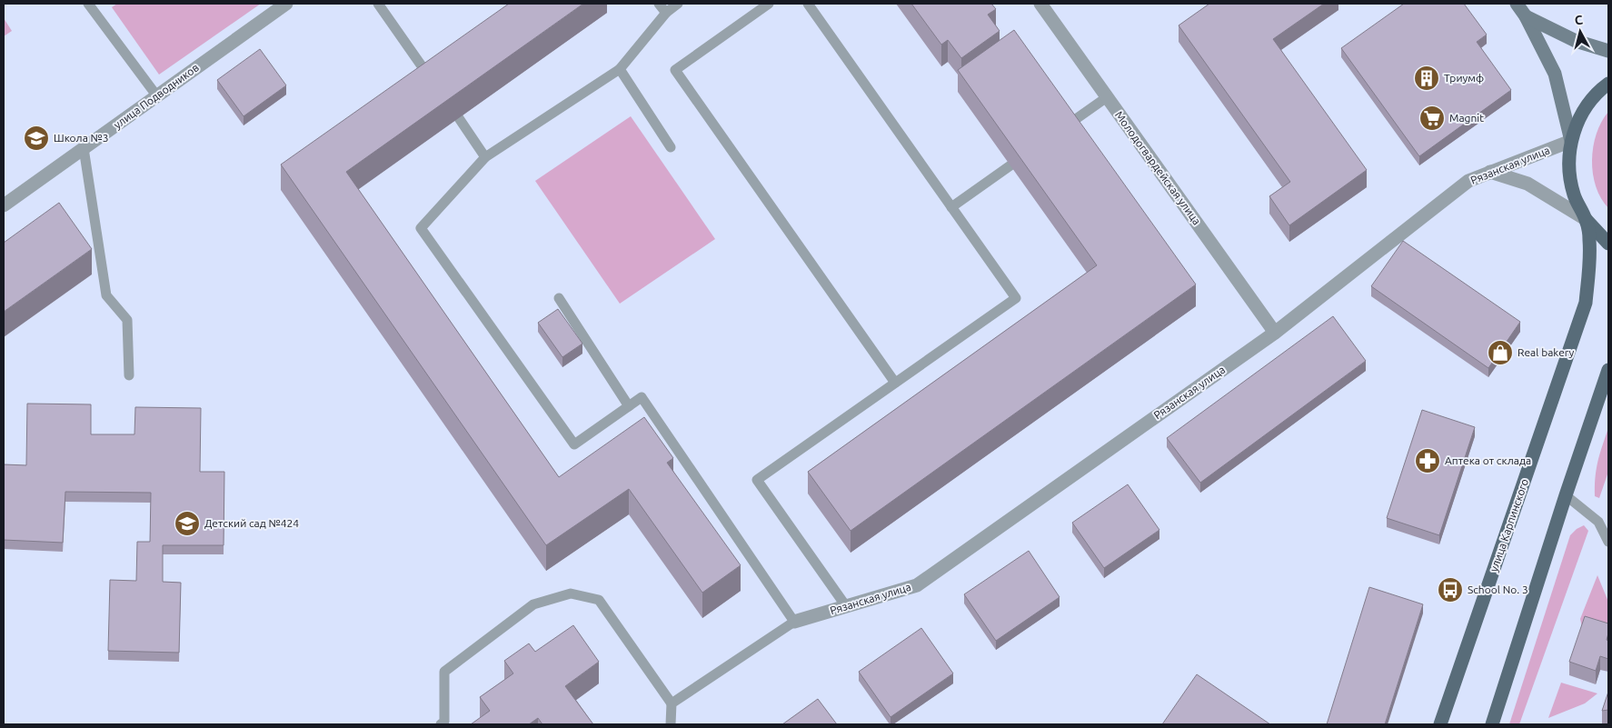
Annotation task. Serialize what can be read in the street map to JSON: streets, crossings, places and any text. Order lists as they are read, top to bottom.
{
  "streets": {
    "main road": ["улица Карпинского"],
    "street": ["улица Подводников", "Рязанская улица", "Молодогвардейская улица"]
  },
  "crossings": [
    ["Рязанская улица", "Молодогвардейская улица"],
    ["Рязанская улица", "улица Карпинского"]
  ],
  "places": {
    "building": ["Триумф"],
    "supermarket": ["Magnit"],
    "school or university": ["Школа №3", "Детский сад №424"],
    "shop": ["Real bakery"],
    "pharmacy": ["Аптека от склада"],
    "bus stop": ["School No. 3"]
  },
  "north": "top"
}
